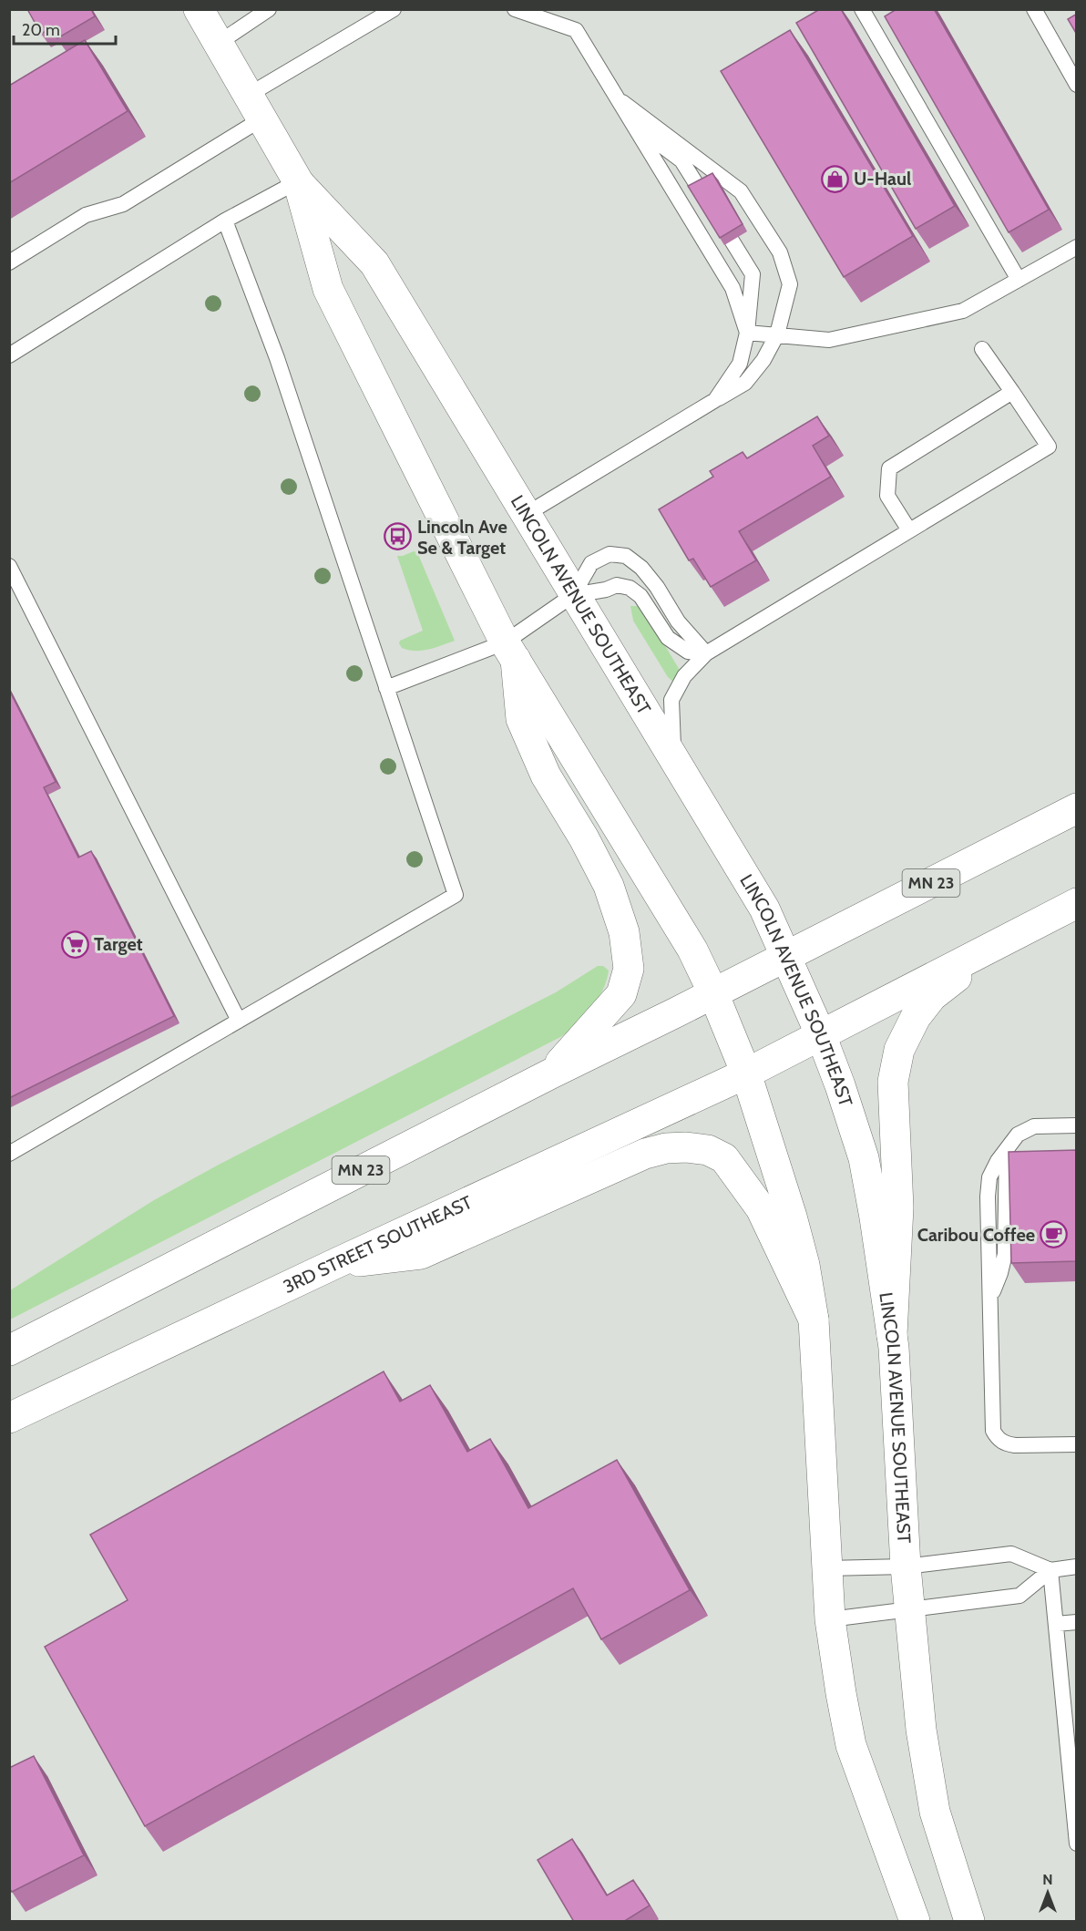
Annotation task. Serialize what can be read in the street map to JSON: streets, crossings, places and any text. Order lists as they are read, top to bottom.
{
  "streets": {
    "main road": ["LINCOLN AVENUE SOUTHEAST", "MN 23", "3RD STREET SOUTHEAST"]
  },
  "crossings": [
    ["LINCOLN AVENUE SOUTHEAST", "MN 23"],
    ["LINCOLN AVENUE SOUTHEAST", "3RD STREET SOUTHEAST"]
  ],
  "places": {
    "shop": ["U-Haul"],
    "bus stop": ["Lincoln Ave Se & Target"],
    "supermarket": ["Target"],
    "cafe": ["Caribou Coffee"]
  },
  "scale_bar": "20 m",
  "north": "top"
}
